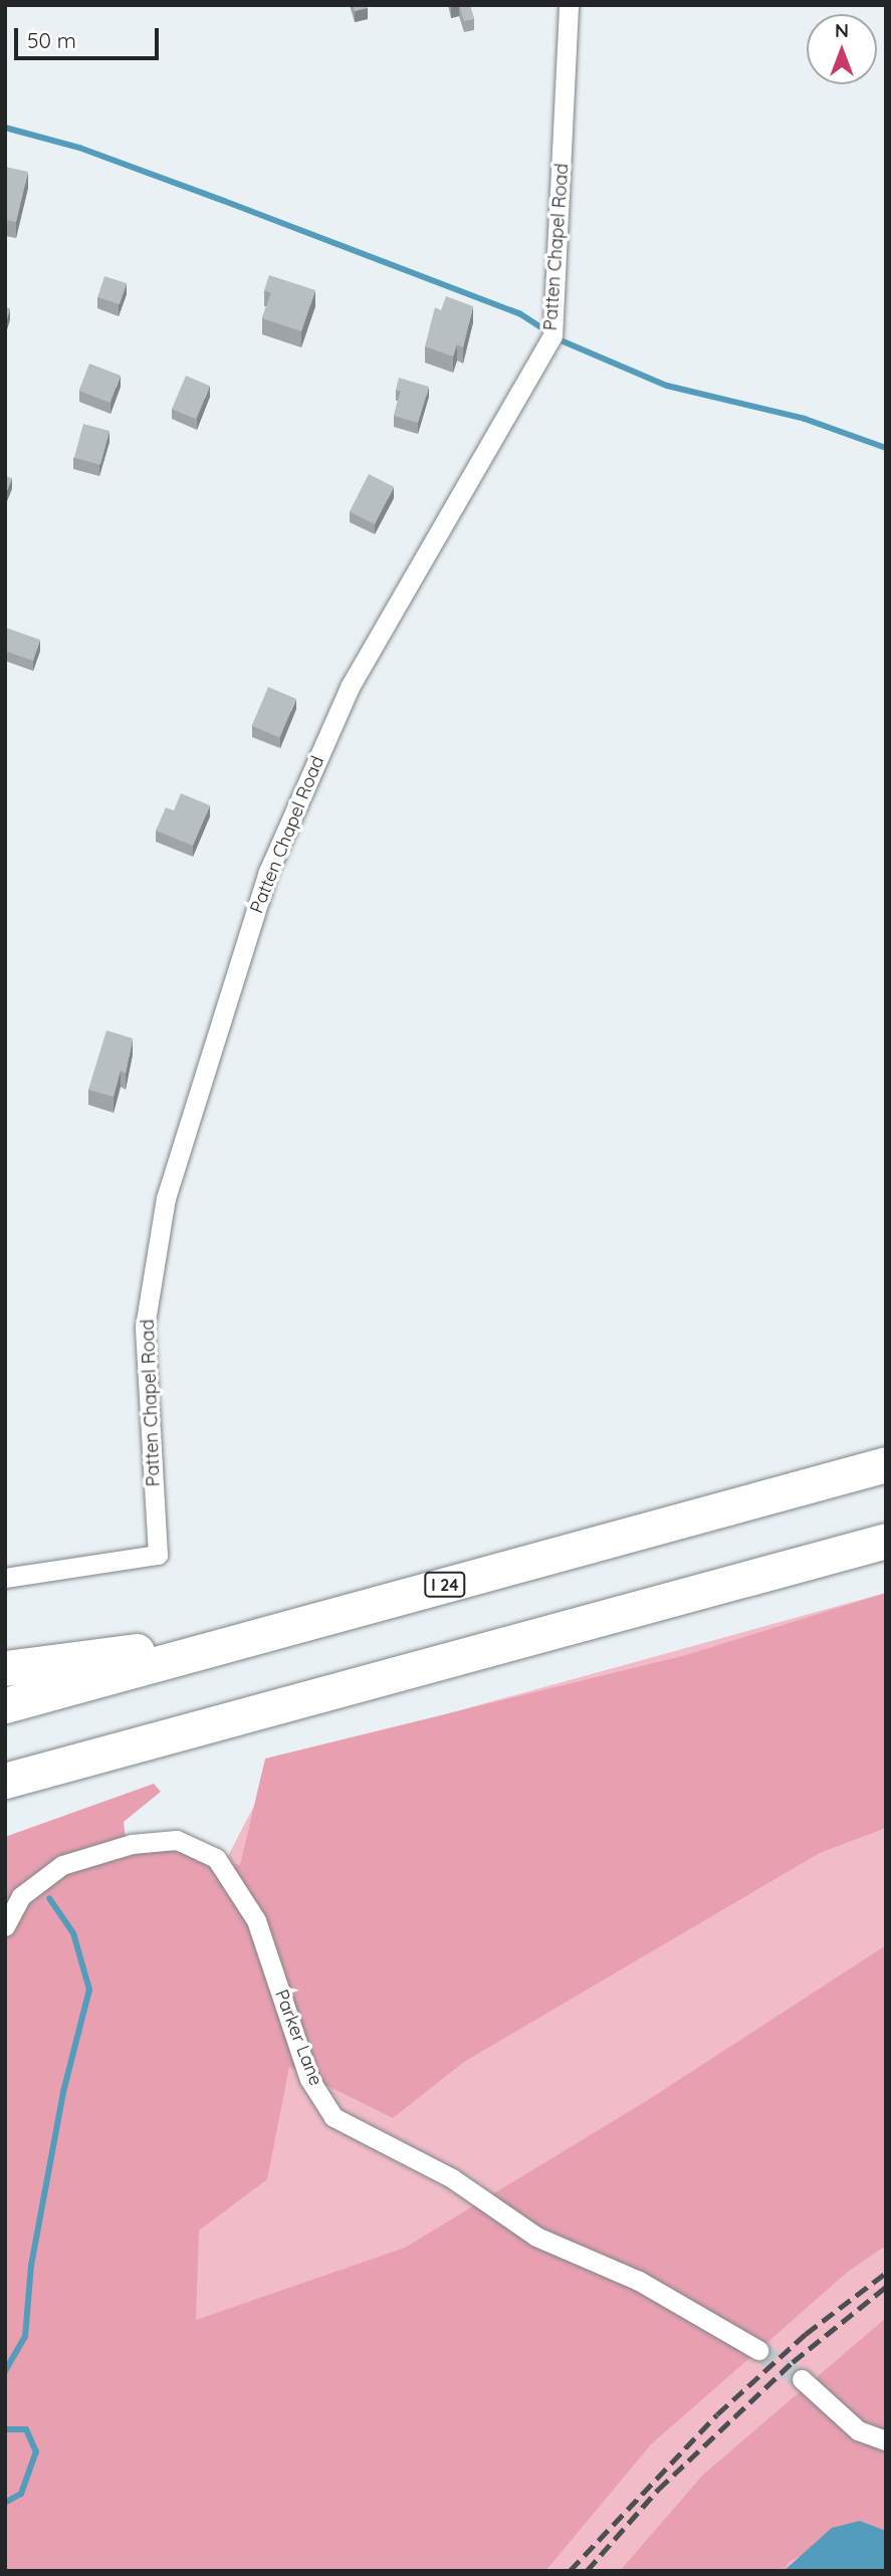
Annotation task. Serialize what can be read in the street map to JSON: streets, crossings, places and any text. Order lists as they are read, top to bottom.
{
  "streets": {
    "highway": ["I 24"],
    "street": ["Patten Chapel Road", "Parker Lane"]
  },
  "scale_bar": "50 m",
  "north": "top"
}
